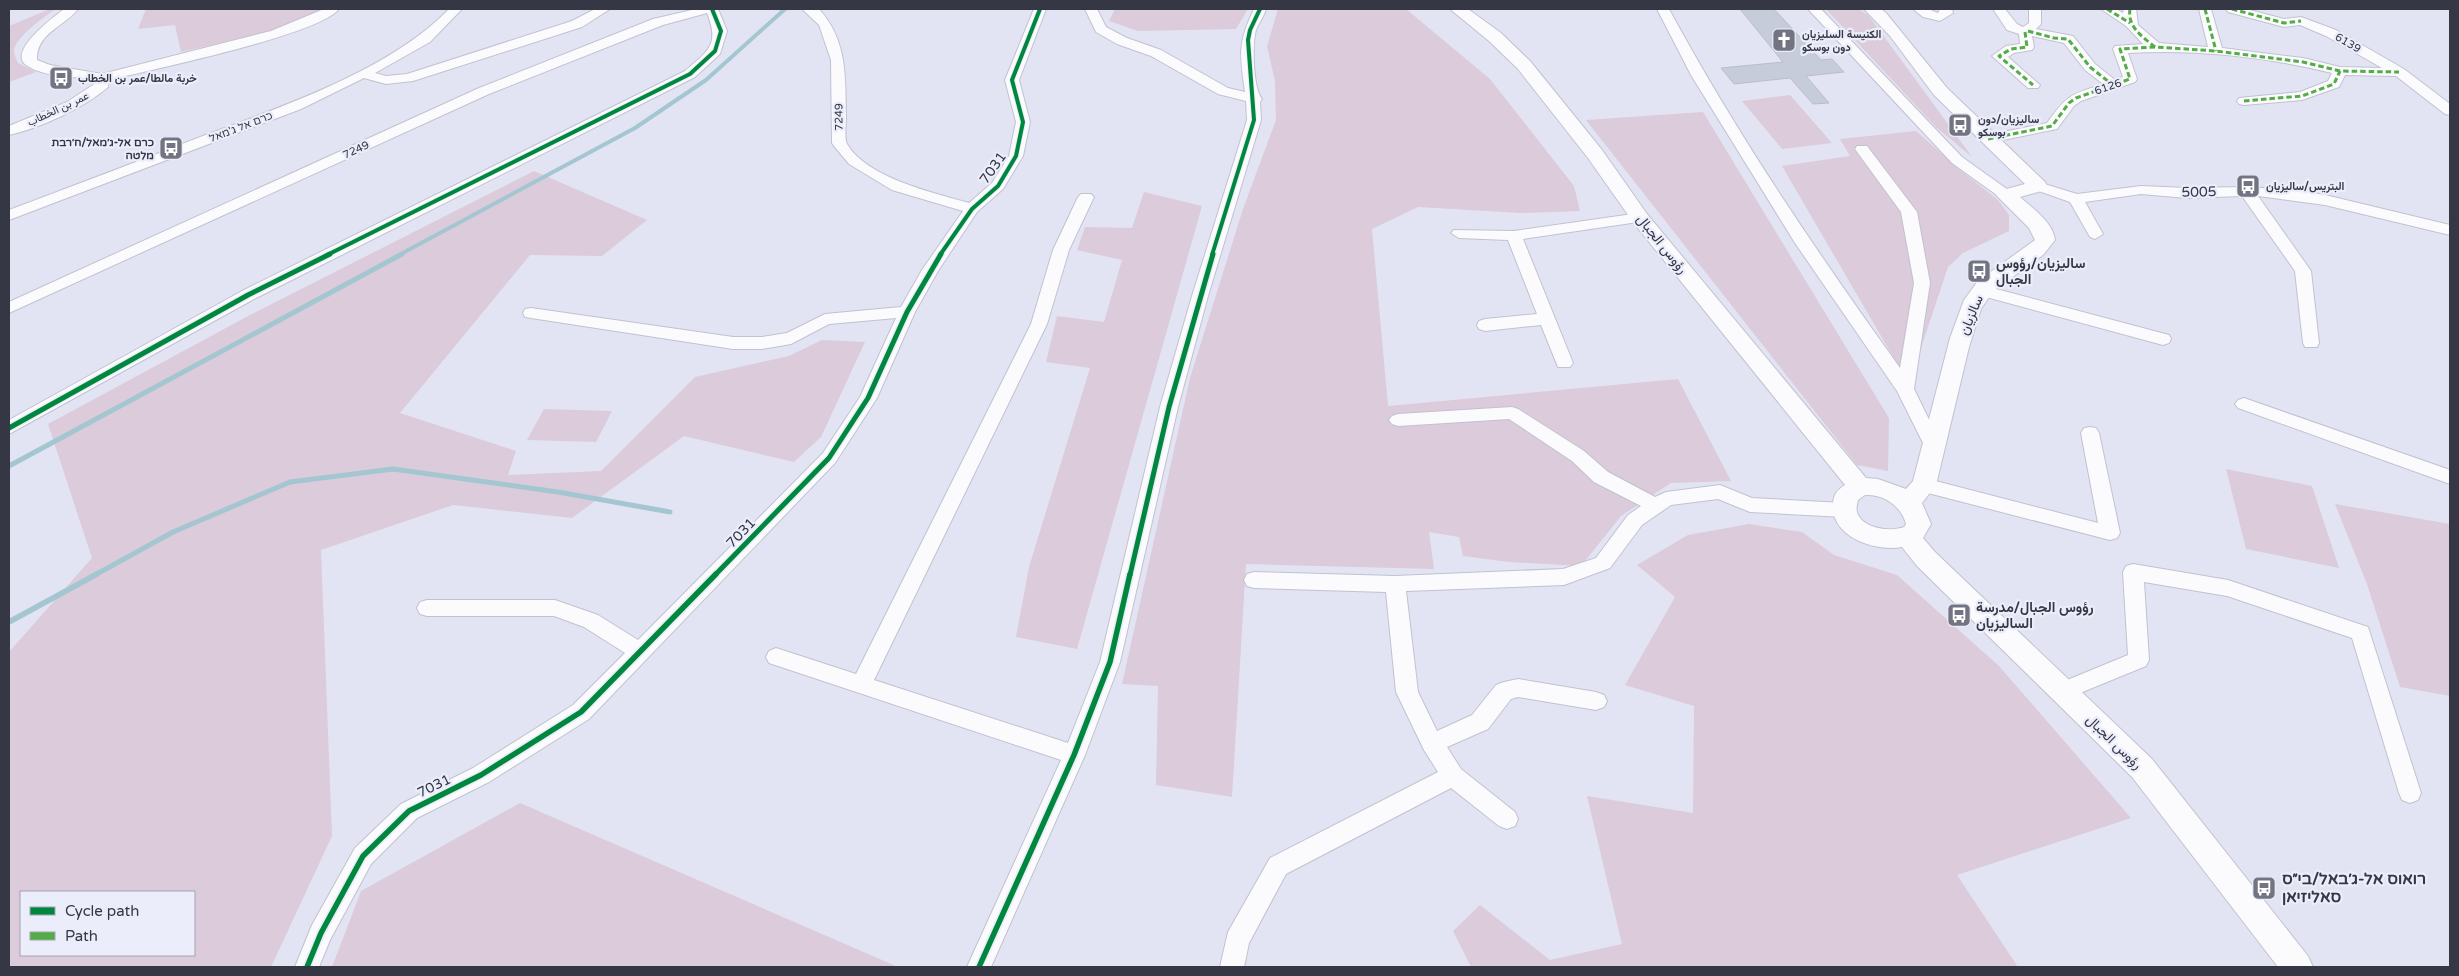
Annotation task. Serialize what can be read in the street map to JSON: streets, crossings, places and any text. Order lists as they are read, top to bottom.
{
  "streets": {
    "street": [
      "6139",
      "6126",
      "عمر بن الخطاب",
      "7249",
      "כרם אל ג'מאל",
      "7031",
      "5005",
      "رؤوس الجبال",
      "سالزيان"
    ]
  },
  "crossings": [
    ["6139", "6126"],
    ["7249", "7031"],
    ["رؤوس الجبال", "سالزيان"]
  ],
  "places": {
    "church": ["الكنيسة السليزيان دون بوسكو"],
    "bus stop": [
      "خربة مالطا/عمر بن الخطاب",
      "ساليزيان/دون بوسكو",
      "כרם אל-ג׳מאל/ח׳רבת מלטה",
      "البتريس/ساليزيان",
      "ساليزيان/رؤوس الجبال",
      "رؤوس الجبال/مدرسة الساليزيان",
      "רואוס אל-ג׳באל/בי״ס סאליזיאן"
    ]
  },
  "legend": ["Cycle path", "Path"]
}
